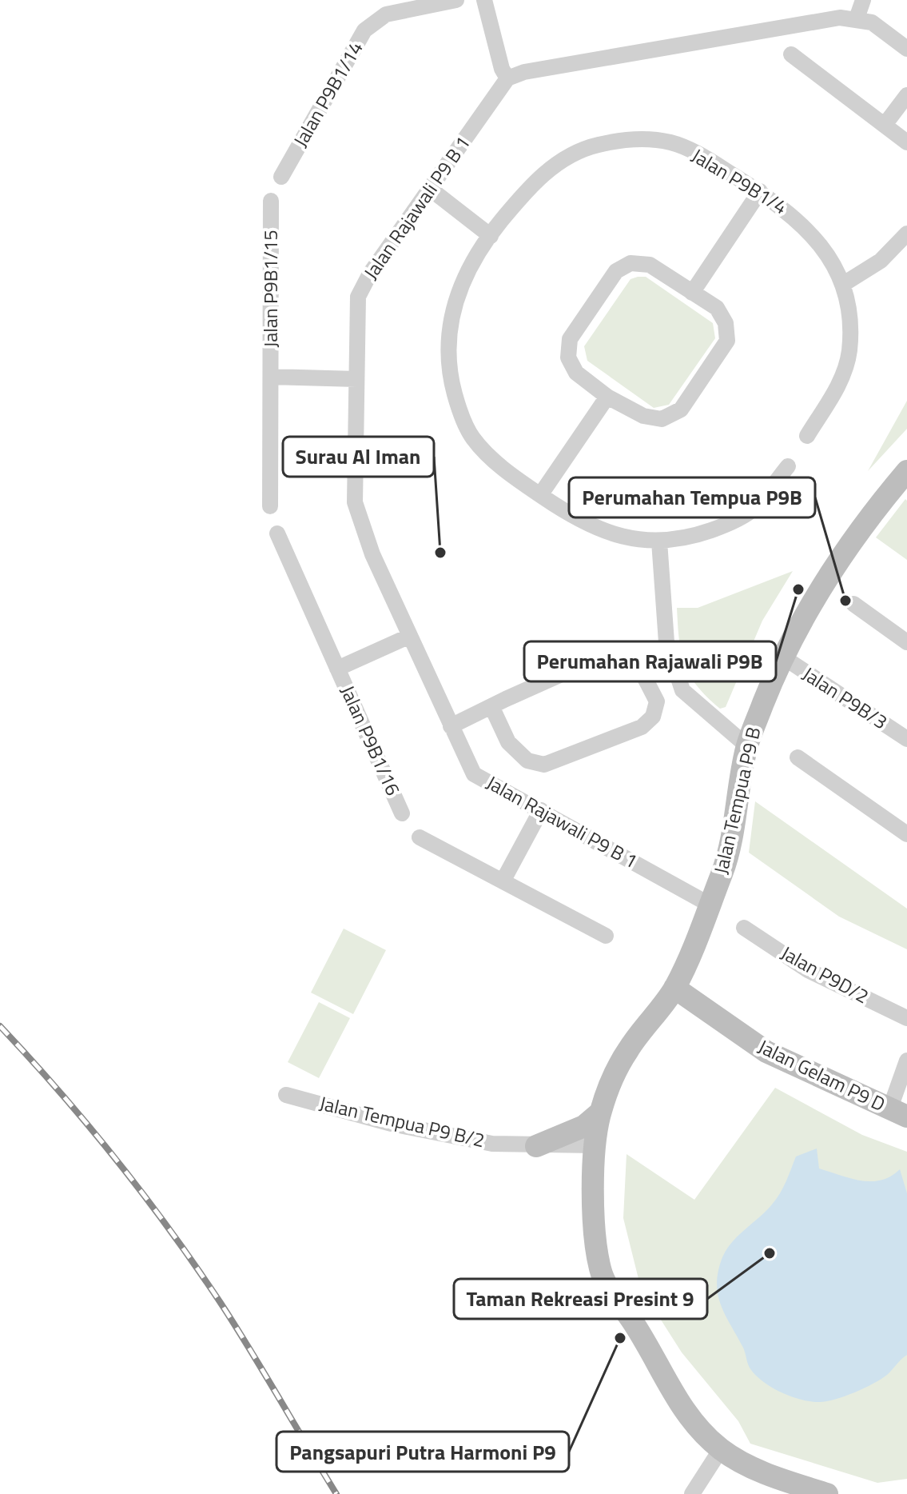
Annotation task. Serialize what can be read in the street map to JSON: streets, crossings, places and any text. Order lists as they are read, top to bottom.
{
  "streets": {
    "street": [
      "Jalan P9B1/14",
      "Jalan P9B1/4",
      "Jalan Rajawali P9 B 1",
      "Jalan P9B1/15",
      "Jalan P9B/3",
      "Jalan P9B1/16",
      "Jalan Tempua P9 B",
      "Jalan P9D/2",
      "Jalan Gelam P9 D",
      "Jalan Tempua P9 B/2"
    ]
  },
  "crossings": [
    ["Jalan Rajawali P9 B 1", "Jalan P9B1/16"],
    ["Jalan Rajawali P9 B 1", "Jalan Tempua P9 B"],
    ["Jalan P9B/3", "Jalan Tempua P9 B"],
    ["Jalan Tempua P9 B", "Jalan Gelam P9 D"],
    ["Jalan Tempua P9 B", "Jalan Tempua P9 B/2"]
  ],
  "places": [
    "Surau Al Iman",
    "Perumahan Rajawali P9B",
    "Perumahan Tempua P9B",
    "Taman Rekreasi Presint 9",
    "Pangsapuri Putra Harmoni P9"
  ]
}
